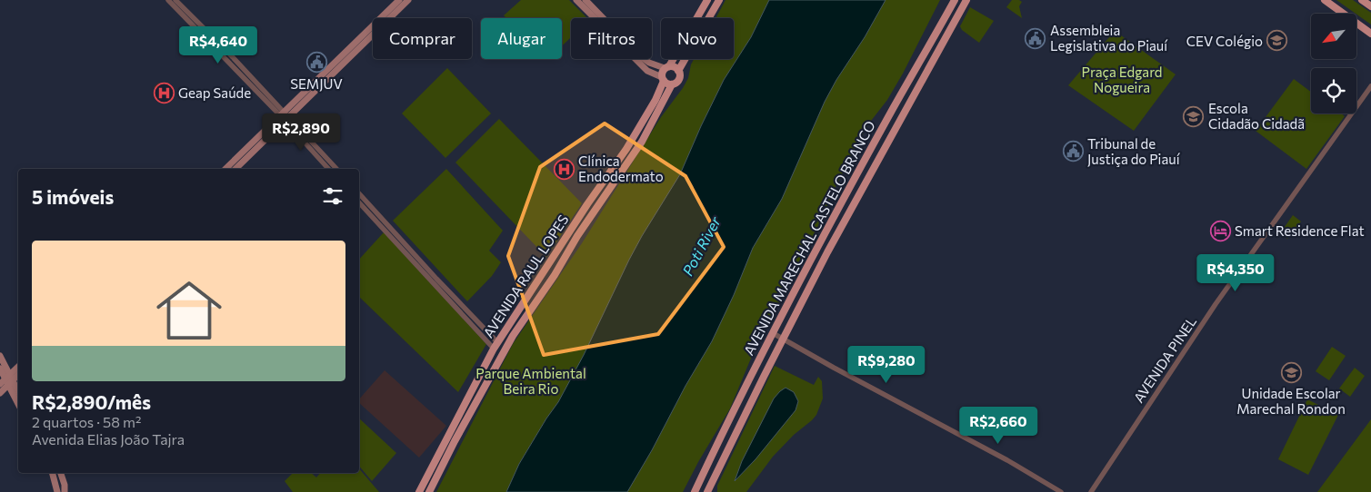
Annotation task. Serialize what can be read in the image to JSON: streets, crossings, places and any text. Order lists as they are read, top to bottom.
{
  "streets": {
    "main road": ["AVENIDA MARECHAL CASTELO BRANCO", "AVENIDA RAUL LOPES"],
    "street": ["AVENIDA PINEL"]
  },
  "water": ["Poti River"],
  "parks": ["Praça Edgard Nogueira", "Parque Ambiental Beira Rio"],
  "places": {
    "public building": ["Assembleia Legislativa do Piauí", "SEMJUV", "Tribunal de Justiça do Piauí"],
    "school or university": ["CEV Colégio", "Escola Cidadão Cidadã", "Unidade Escolar Marechal Rondon"],
    "hospital": ["Geap Saúde", "Clínica Endodermato"],
    "hotel": ["Smart Residence Flat"]
  },
  "north": "bottom left",
  "page": {
    "chip": [
      "Comprar",
      "Alugar",
      "Filtros",
      "Novo"
    ],
    "price": [
      "R$4,640",
      "R$2,890",
      "R$4,350",
      "R$9,280",
      "R$2,660"
    ],
    "heading": "5 imóveis",
    "list": [
      {
        "name": "R$2,890/mês",
        "note": "2 quartos · 58 m² · Avenida Elias João Tajra"
      }
    ]
  }
}
